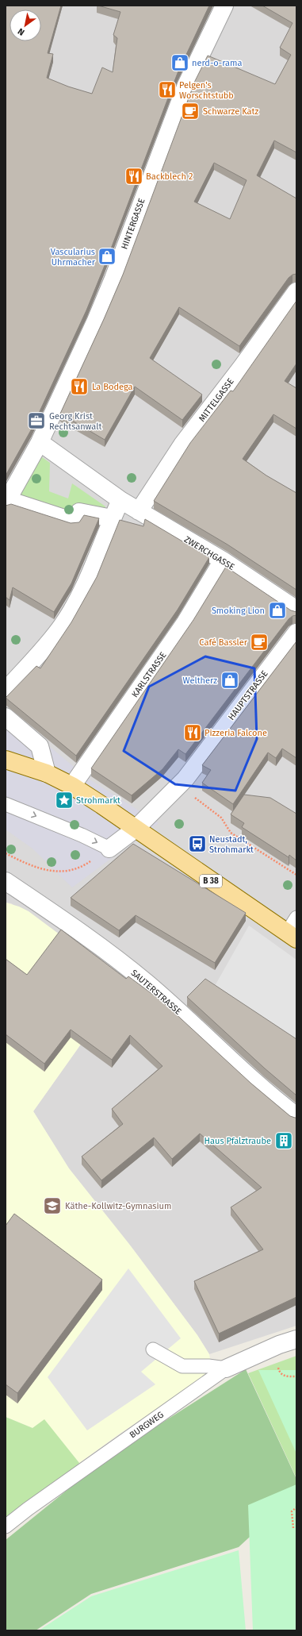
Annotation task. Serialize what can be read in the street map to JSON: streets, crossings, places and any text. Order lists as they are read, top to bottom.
{
  "streets": {
    "main road": ["B 38"],
    "street": [
      "HINTERGASSE",
      "MITTELGASSE",
      "ZWERCHGASSE",
      "KARLSTRASSE",
      "HAUPTSTRASSE",
      "SAUTERSTRASSE",
      "BURGWEG"
    ]
  },
  "crossings": [
    ["HINTERGASSE", "ZWERCHGASSE"],
    ["MITTELGASSE", "ZWERCHGASSE"],
    ["ZWERCHGASSE", "KARLSTRASSE"],
    ["KARLSTRASSE", "B 38"],
    ["HAUPTSTRASSE", "B 38"]
  ],
  "places": {
    "shop": [
      "nerd-o-rama",
      "Vascularius Uhrmacher",
      "Smoking Lion",
      "Weltherz"
    ],
    "restaurant": [
      "Pelgen's Worschtstubb",
      "Backblech 2",
      "La Bodega",
      "Pizzeria Falcone"
    ],
    "cafe": ["Schwarze Katz", "Café Bassler"],
    "office": ["Georg Krist Rechtsanwalt"],
    "place": ["Strohmarkt"],
    "bus stop": ["Neustadt, Strohmarkt"],
    "building": ["Haus Pfalztraube"],
    "school or university": ["Käthe-Kollwitz-Gymnasium"]
  },
  "north": "bottom left"
}
